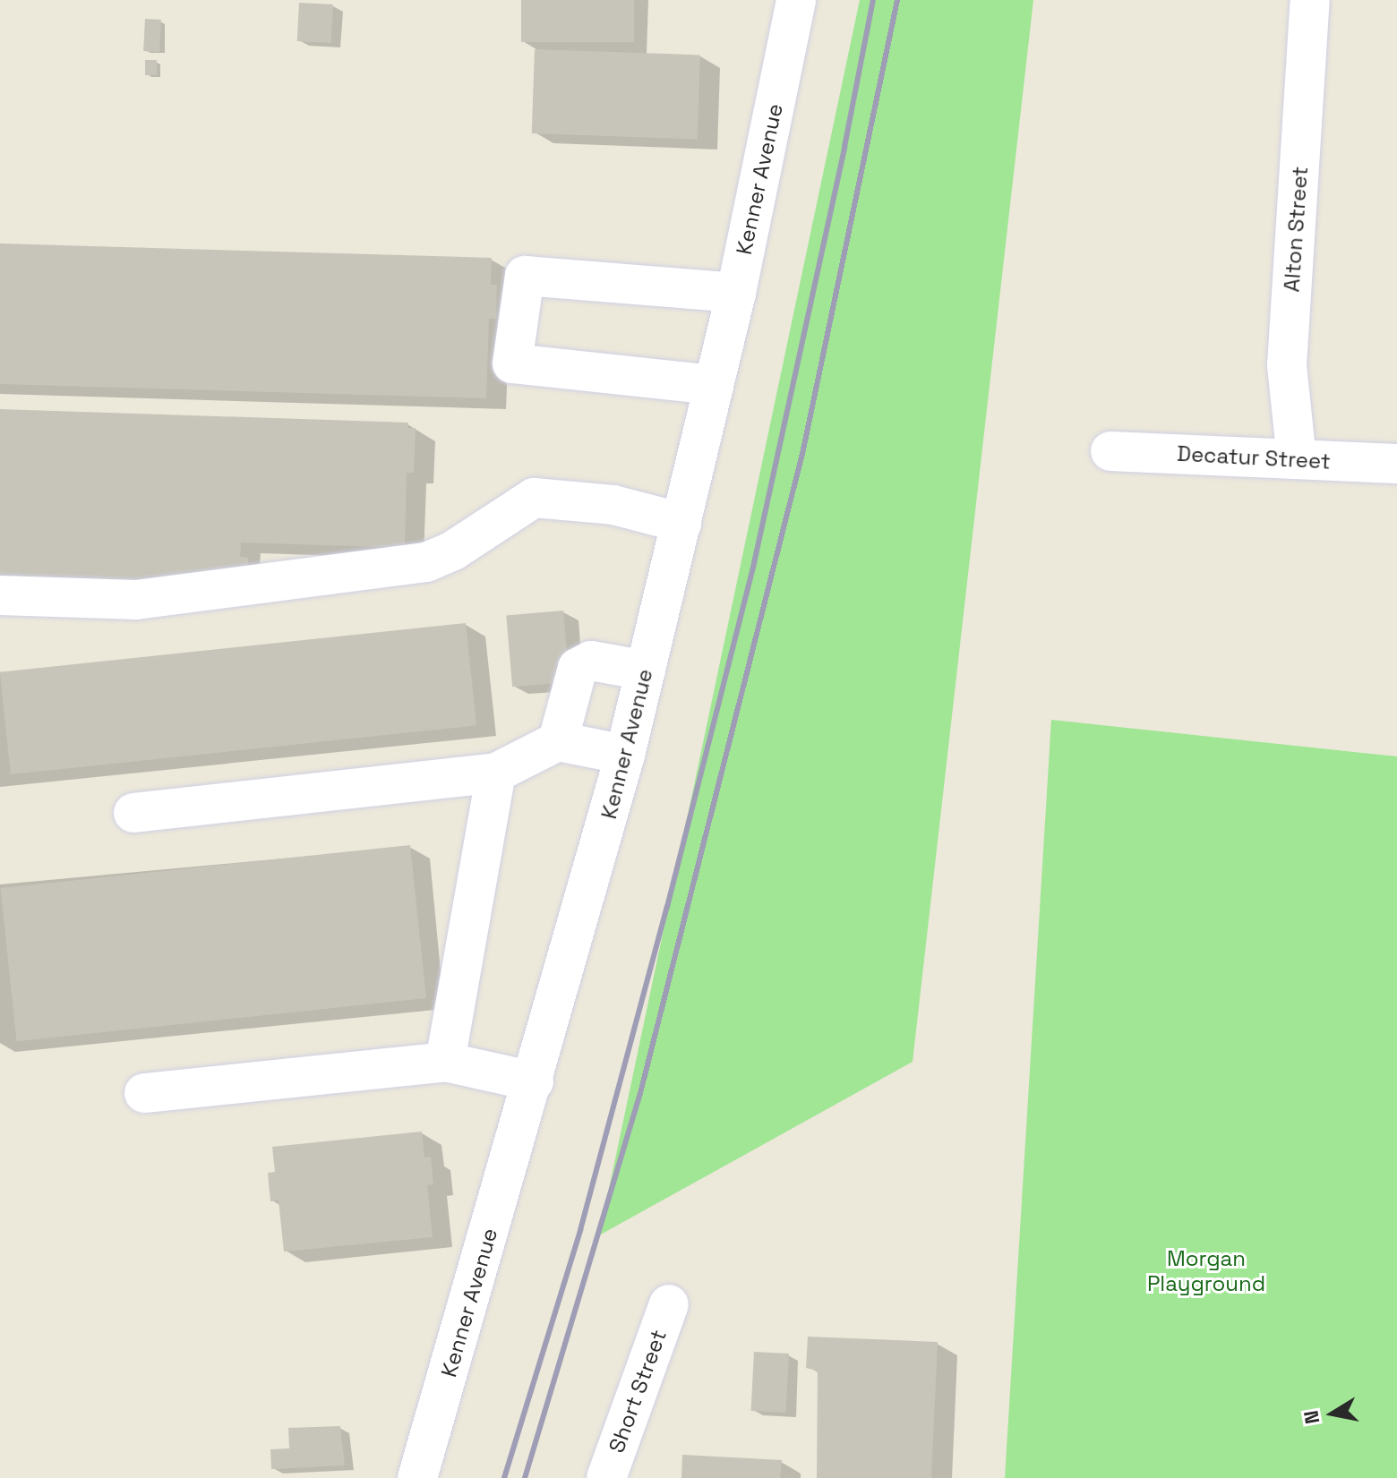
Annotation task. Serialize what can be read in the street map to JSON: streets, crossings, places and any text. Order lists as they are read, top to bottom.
{
  "streets": {
    "street": [
      "Kenner Avenue",
      "Alton Street",
      "Decatur Street",
      "Short Street"
    ]
  },
  "crossings": [
    ["Alton Street", "Decatur Street"]
  ],
  "parks": ["Morgan Playground"],
  "north": "left"
}
